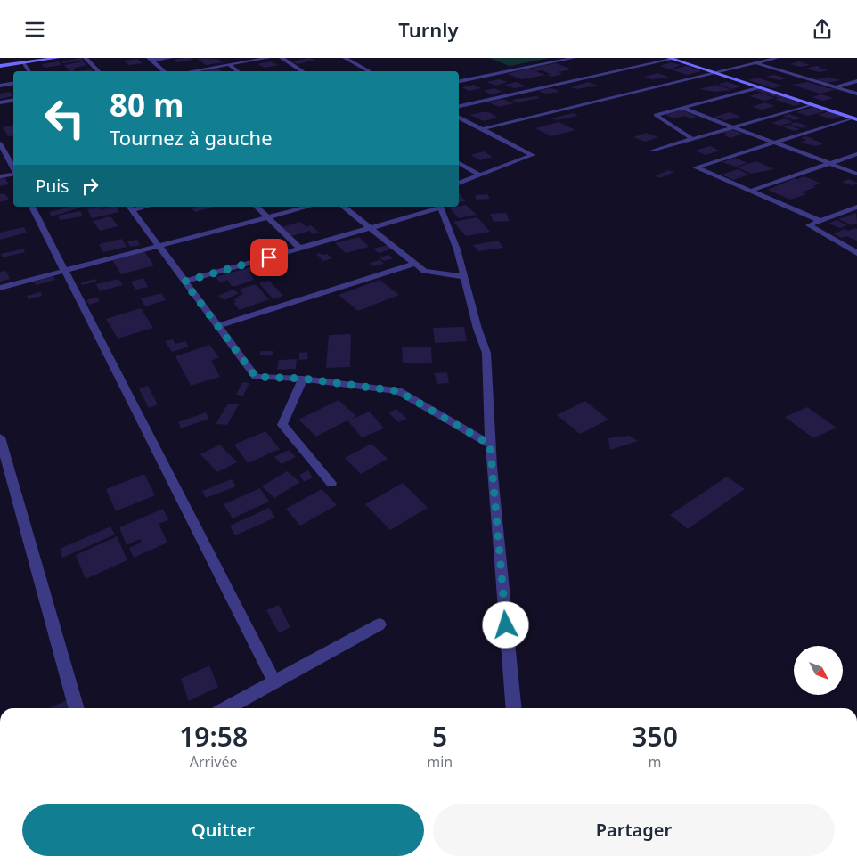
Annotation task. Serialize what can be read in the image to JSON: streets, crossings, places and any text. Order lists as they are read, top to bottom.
{
  "north": "bottom right",
  "page": {
    "header": "Turnly",
    "turn": ["80 m", "Tournez à gauche"],
    "then": "Puis",
    "eta": [
      "19:58",
      "Arrivée",
      "5",
      "min",
      "350",
      "m"
    ],
    "buttons": ["Quitter", "Partager"]
  }
}
